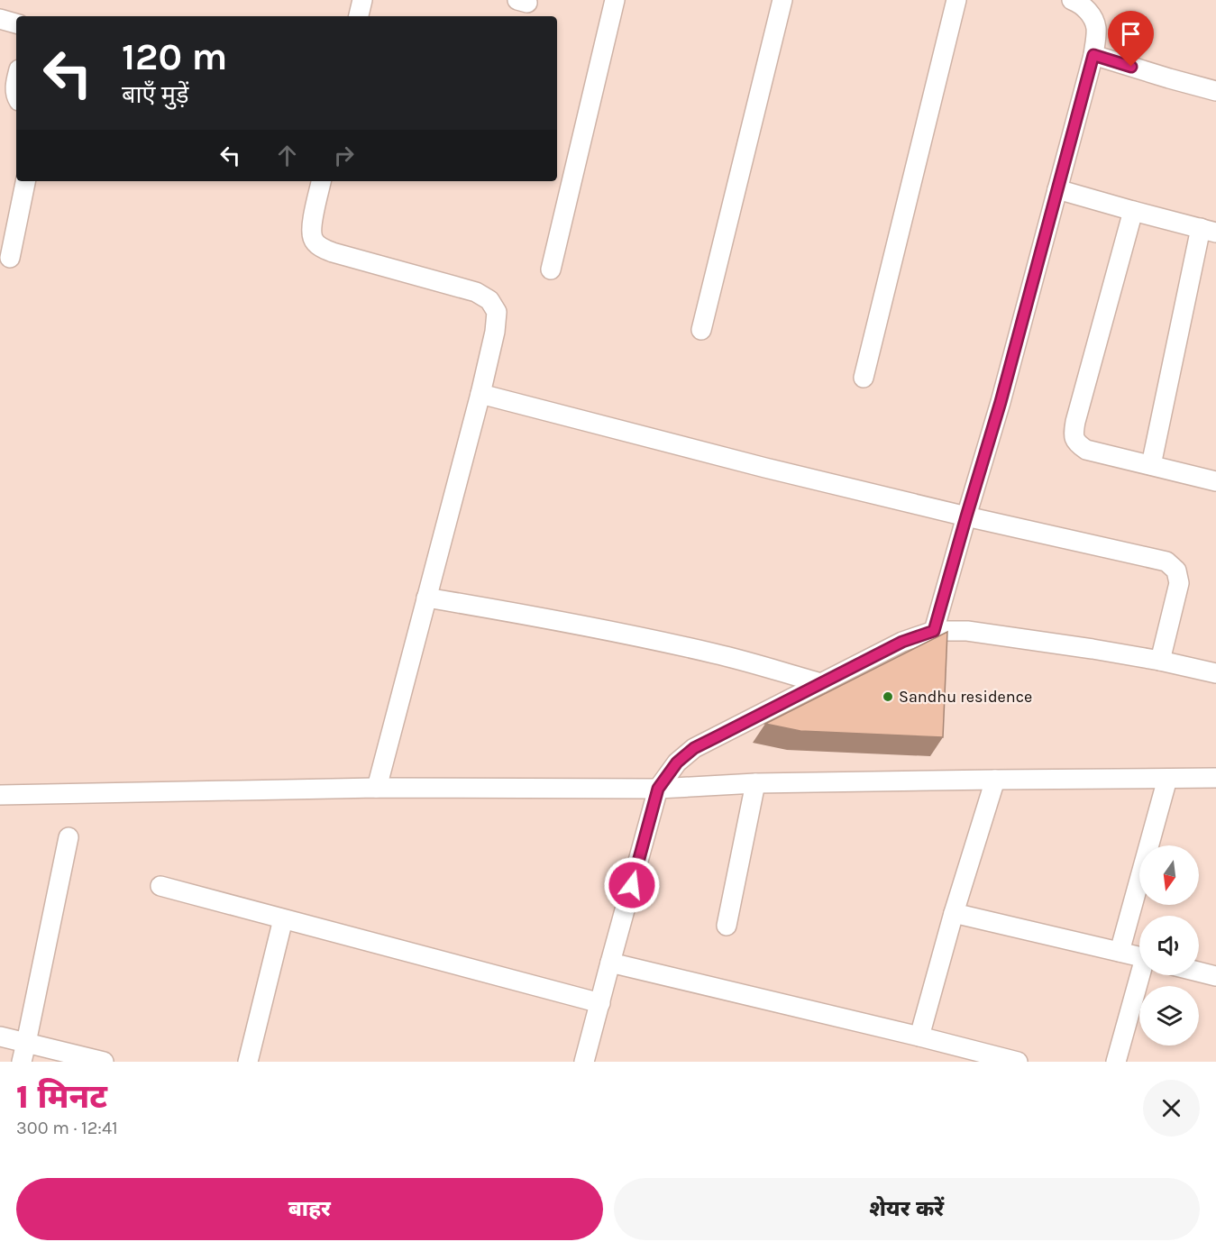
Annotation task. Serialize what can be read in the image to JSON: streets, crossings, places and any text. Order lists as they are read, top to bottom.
{
  "places": ["Sandhu residence"],
  "north": "bottom",
  "page": {
    "turn": ["120 m", "बाएँ मुड़ें"],
    "heading": ["1 मिनट", "300 m · 12:41"],
    "buttons": ["बाहर", "शेयर करें"]
  }
}
